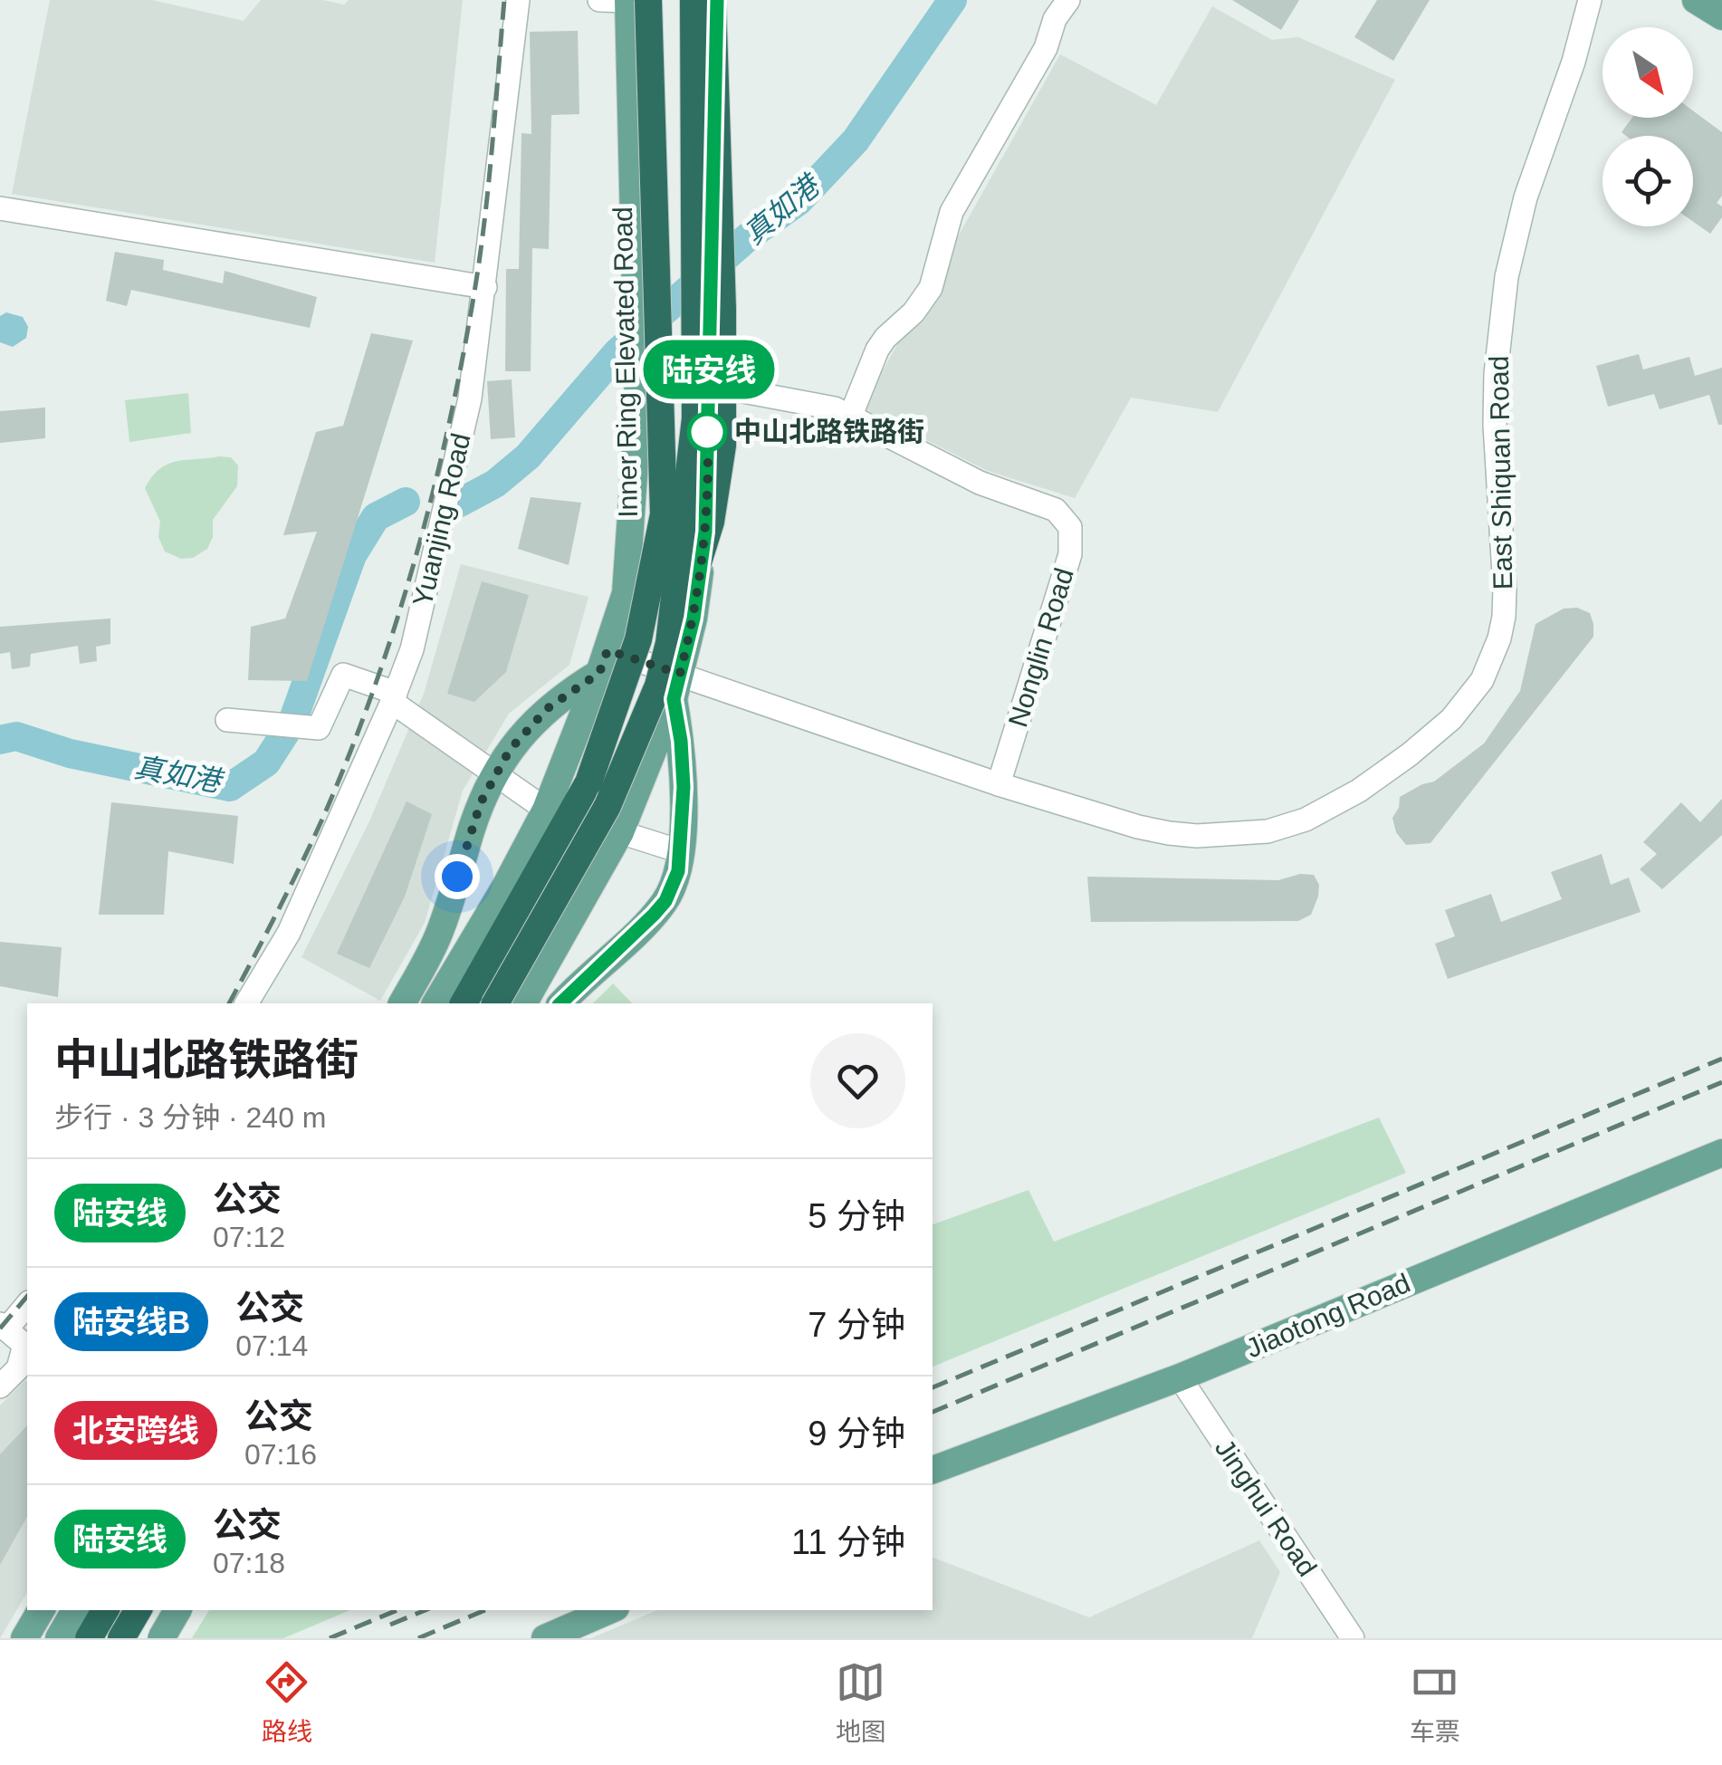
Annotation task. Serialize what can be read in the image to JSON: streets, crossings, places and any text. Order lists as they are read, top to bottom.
{
  "streets": {
    "highway": ["Inner Ring Elevated Road"],
    "main road": ["Jiaotong Road"],
    "street": [
      "East Shiquan Road",
      "Yuanjing Road",
      "Nonglin Road",
      "Jinghui Road"
    ]
  },
  "crossings": [
    ["East Shiquan Road", "Nonglin Road"],
    ["Jiaotong Road", "Jinghui Road"]
  ],
  "water": ["真如港"],
  "places": ["中山北路铁路街"],
  "lines": ["bus line 陆安线"],
  "north": "bottom right",
  "page": {
    "on_map": "陆安线",
    "heading": ["中山北路铁路街", "步行 · 3 分钟 · 240 m"],
    "list": [
      {
        "mark": "陆安线",
        "name": "公交",
        "note": "07:12",
        "value": "5 分钟"
      },
      {
        "mark": "陆安线B",
        "name": "公交",
        "note": "07:14",
        "value": "7 分钟"
      },
      {
        "mark": "北安跨线",
        "name": "公交",
        "note": "07:16",
        "value": "9 分钟"
      },
      {
        "mark": "陆安线",
        "name": "公交",
        "note": "07:18",
        "value": "11 分钟"
      }
    ],
    "tabs": ["路线", "地图", "车票"]
  }
}
